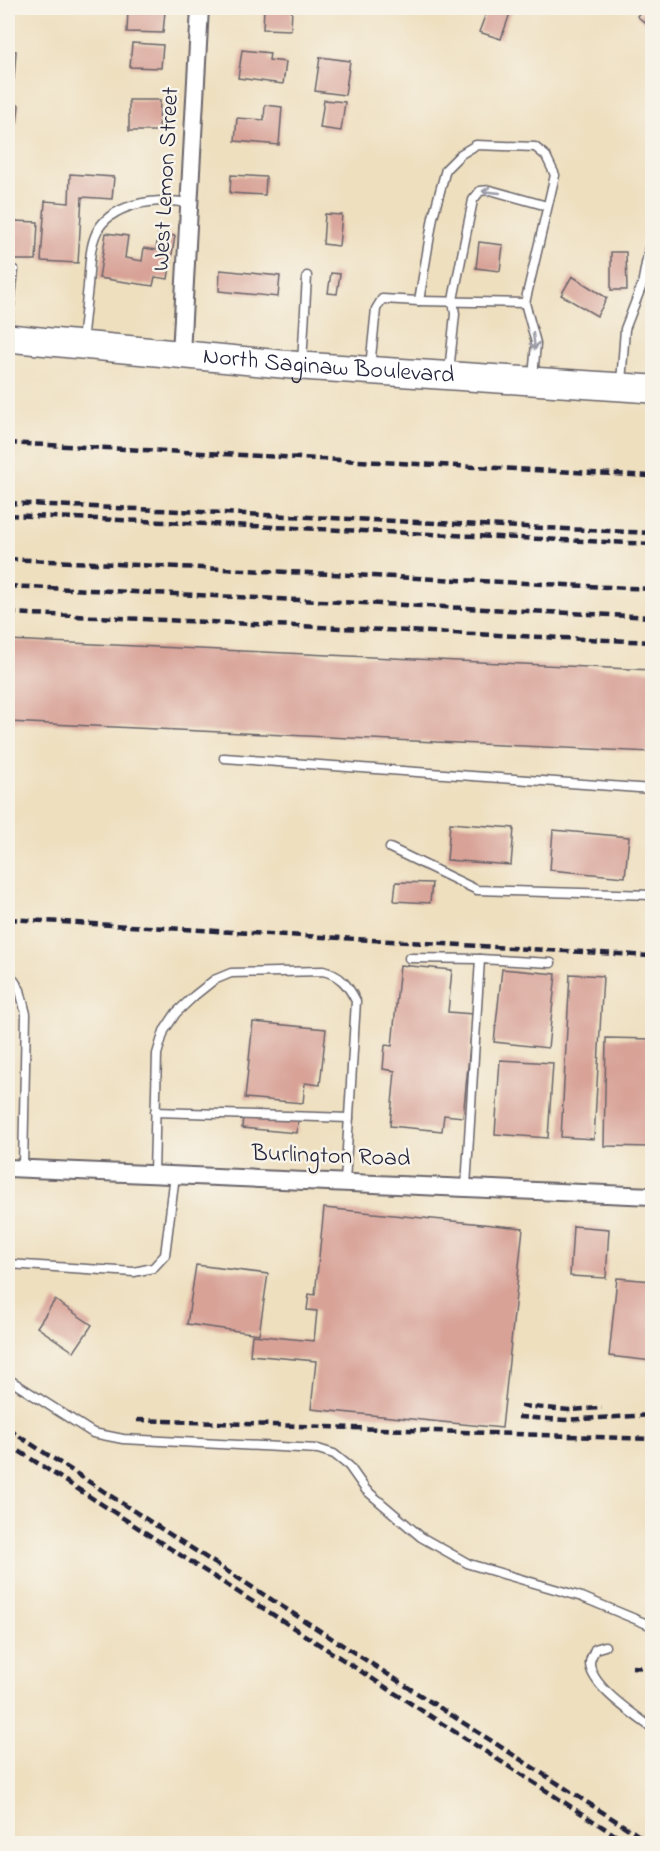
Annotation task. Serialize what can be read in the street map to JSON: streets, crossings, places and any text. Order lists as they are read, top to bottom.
{
  "streets": {
    "main road": ["North Saginaw Boulevard"],
    "street": ["West Lemon Street", "Burlington Road"]
  },
  "crossings": [
    ["West Lemon Street", "North Saginaw Boulevard"]
  ]
}
